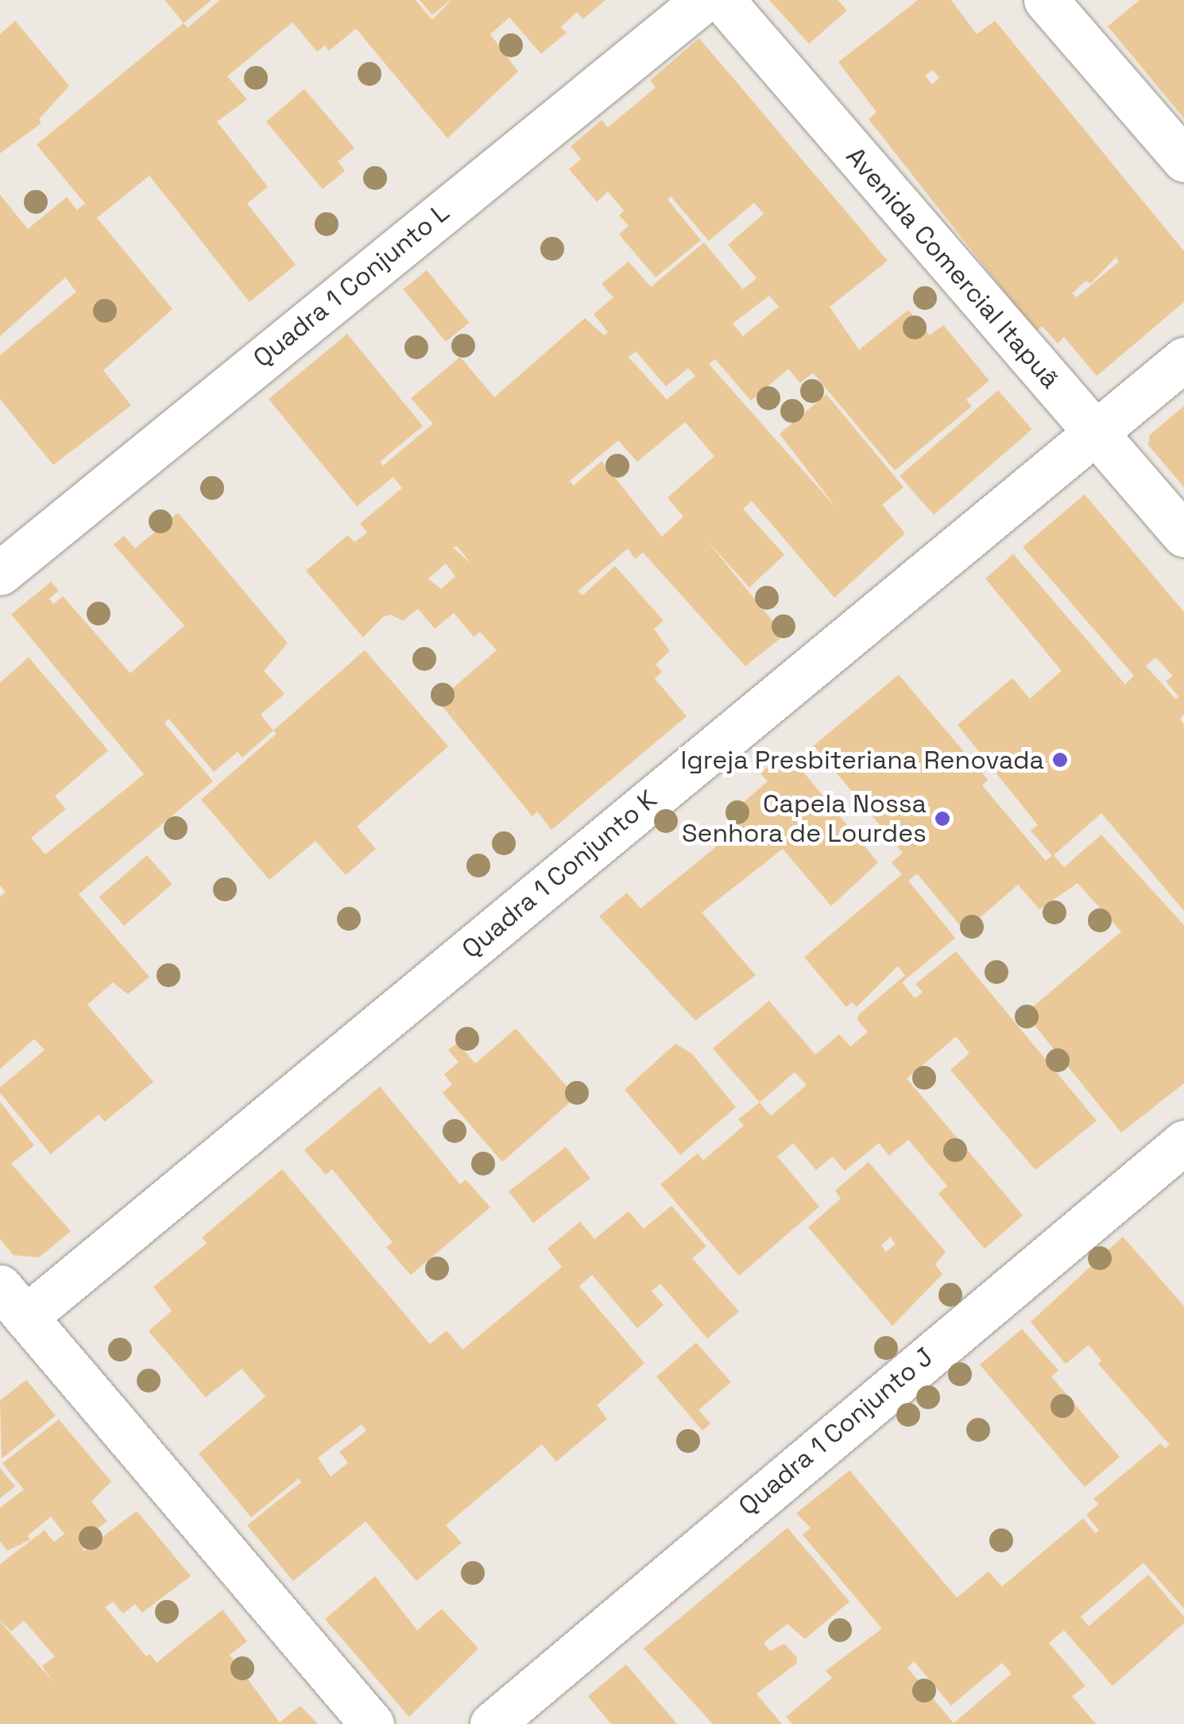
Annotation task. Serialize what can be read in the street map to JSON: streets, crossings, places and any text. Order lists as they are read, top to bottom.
{
  "streets": {
    "street": [
      "Avenida Comercial Itapuã",
      "Quadra 1 Conjunto L",
      "Quadra 1 Conjunto K",
      "Quadra 1 Conjunto J"
    ]
  },
  "crossings": [
    ["Avenida Comercial Itapuã", "Quadra 1 Conjunto K"]
  ],
  "places": ["Igreja Presbiteriana Renovada", "Capela Nossa Senhora de Lourdes"]
}
